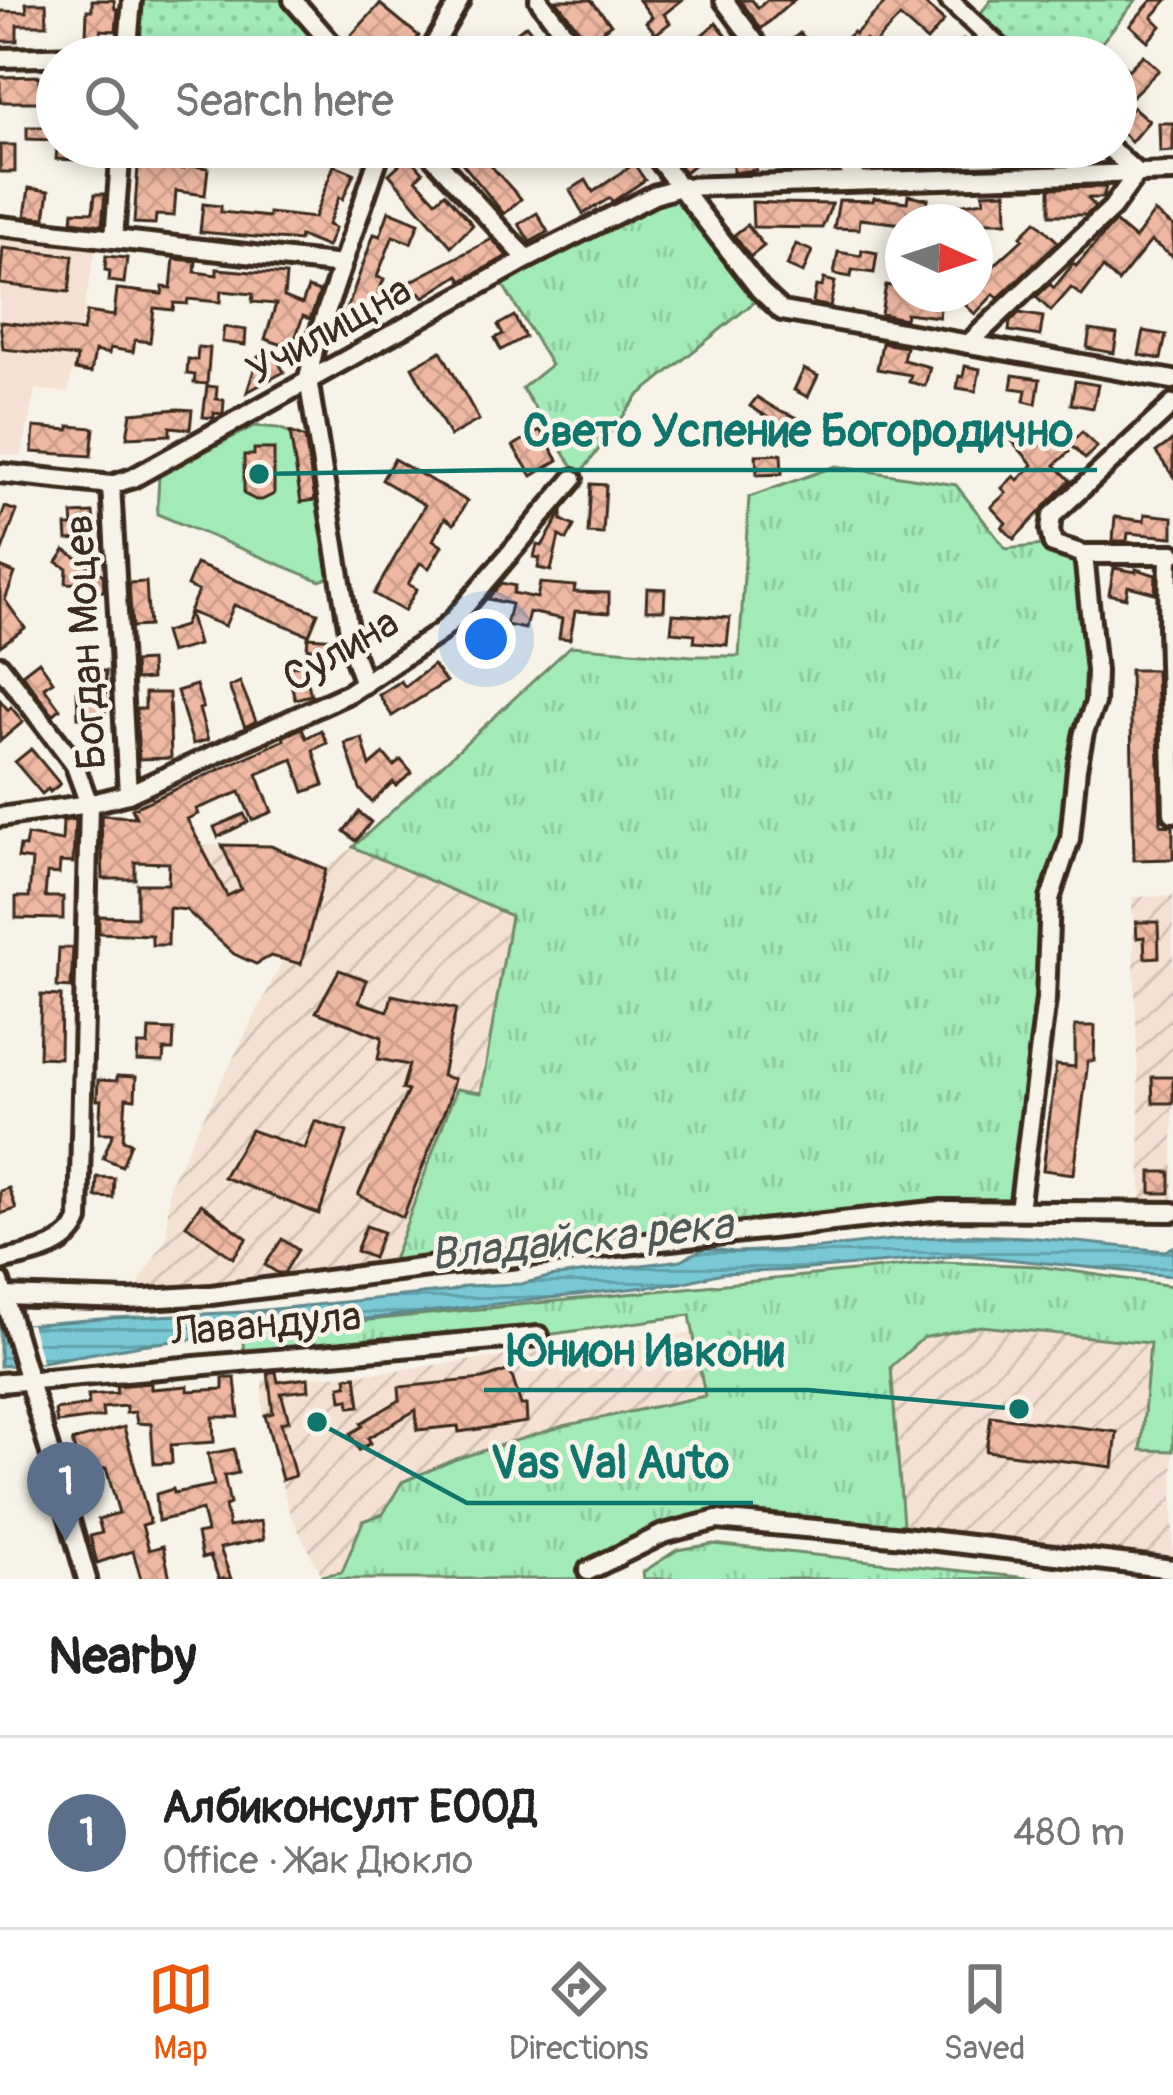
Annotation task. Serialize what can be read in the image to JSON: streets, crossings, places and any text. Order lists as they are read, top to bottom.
{
  "streets": {
    "street": [
      "Училищна",
      "Богдан Моцев",
      "Сулина",
      "Лавандула"
    ]
  },
  "crossings": [
    ["Училищна", "Богдан Моцев"],
    ["Богдан Моцев", "Сулина"]
  ],
  "water": ["Владайска река"],
  "places": ["Свето Успение Богородично", "Юнион Ивкони", "Vas Val Auto"],
  "north": "right",
  "page": {
    "search": "Search here",
    "pins": "1",
    "heading": "Nearby",
    "list": [
      {
        "mark": "1",
        "name": "Албиконсулт ЕООД",
        "note": "Office · Жак Дюкло",
        "value": "480 m"
      }
    ],
    "nav": ["Map", "Directions", "Saved"]
  }
}
